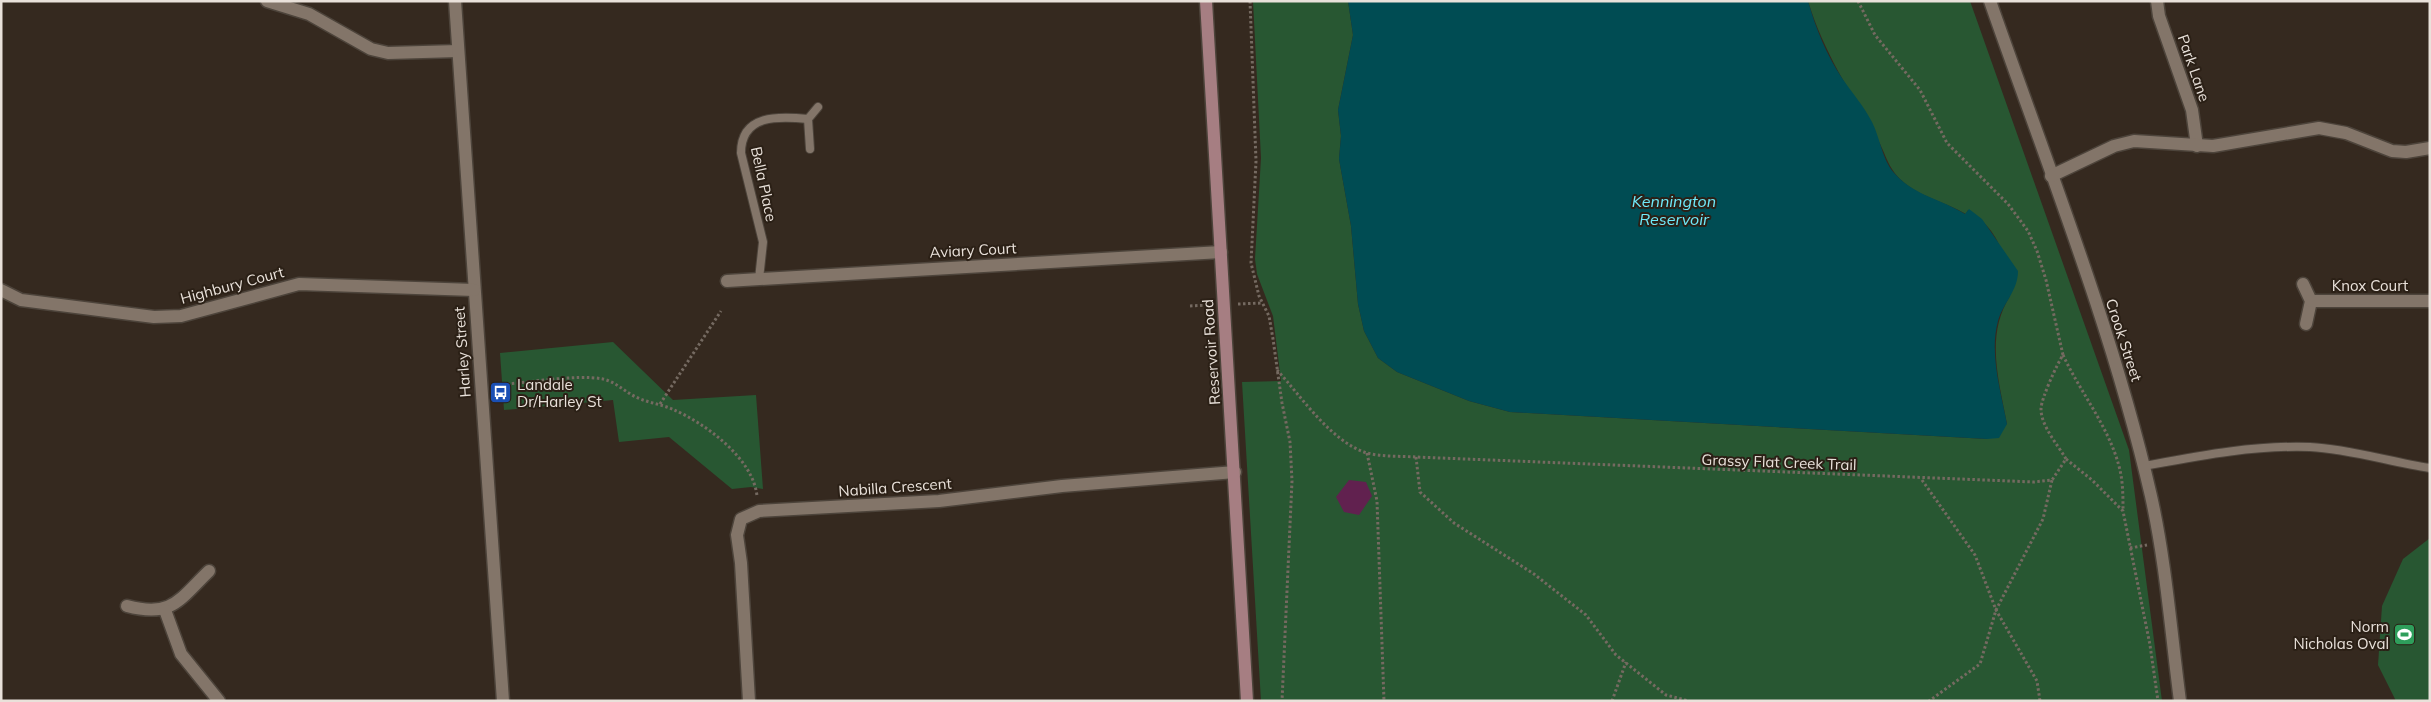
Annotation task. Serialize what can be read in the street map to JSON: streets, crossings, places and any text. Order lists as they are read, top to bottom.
{
  "streets": {
    "main road": ["Reservoir Road"],
    "street": [
      "Park Lane",
      "Aviary Court",
      "Highbury Court",
      "Knox Court",
      "Crook Street",
      "Harley Street",
      "Nabilla Crescent"
    ],
    "lane": ["Bella Place"],
    "path": ["Grassy Flat Creek Trail"]
  },
  "crossings": [
    ["Bella Place", "Aviary Court"],
    ["Aviary Court", "Reservoir Road"],
    ["Highbury Court", "Harley Street"],
    ["Reservoir Road", "Nabilla Crescent"]
  ],
  "water": ["Kennington Reservoir"],
  "places": {
    "bus stop": ["Landale Dr/Harley St"],
    "sports": ["Norm Nicholas Oval"]
  }
}
